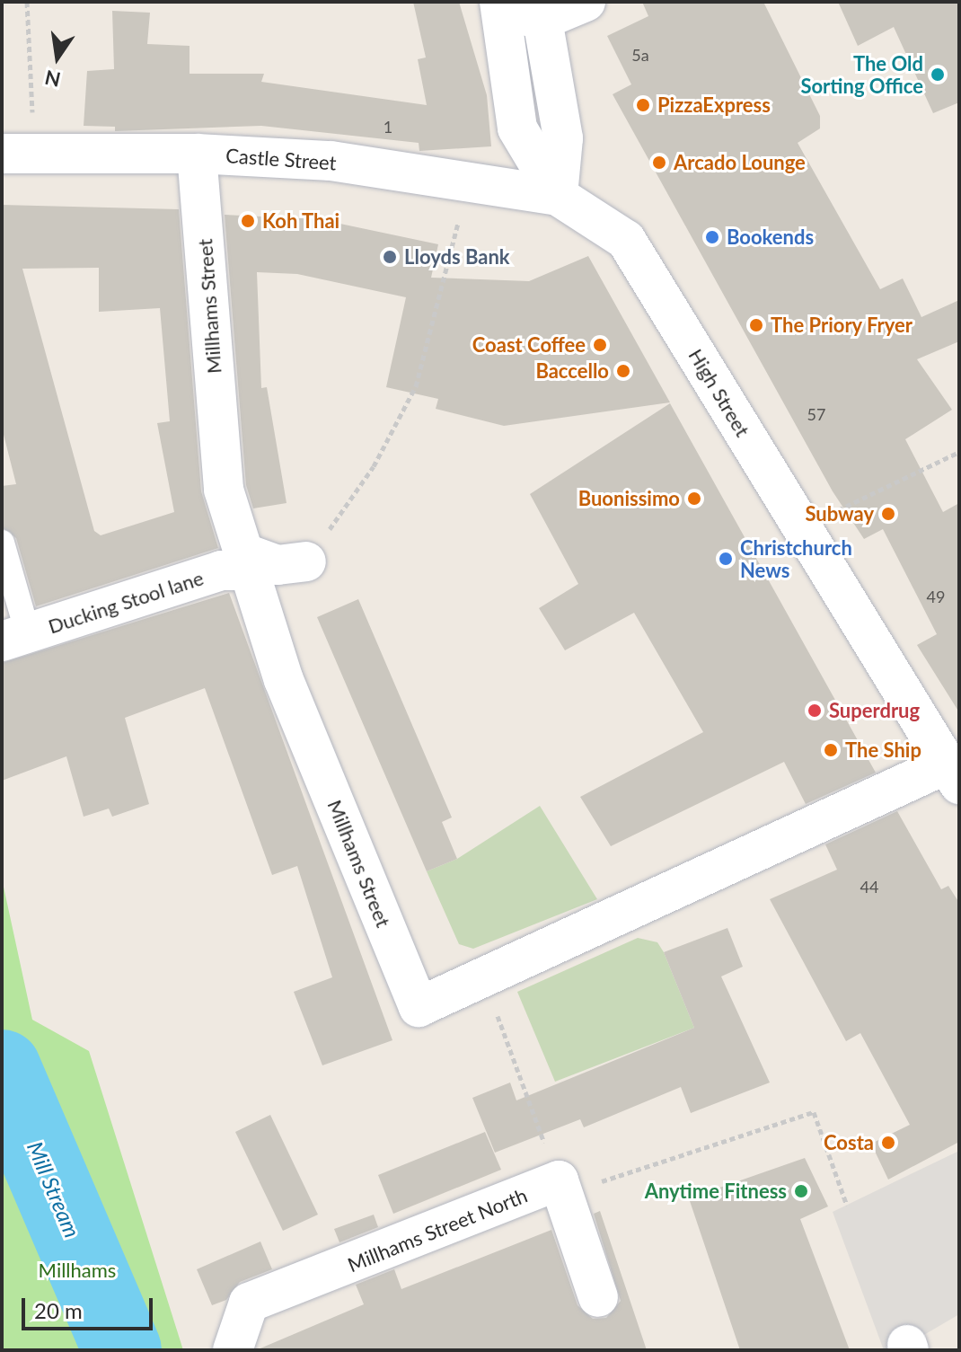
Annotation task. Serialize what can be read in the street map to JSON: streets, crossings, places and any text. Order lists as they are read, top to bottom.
{
  "streets": {
    "street": [
      "Castle Street",
      "Millhams Street",
      "High Street",
      "Ducking Stool lane",
      "Millhams Street North"
    ]
  },
  "crossings": [
    ["Castle Street", "Millhams Street"],
    ["Castle Street", "High Street"],
    ["Millhams Street", "High Street"],
    ["Millhams Street", "Ducking Stool lane"]
  ],
  "water": ["Mill Stream"],
  "parks": ["Millhams"],
  "places": [
    "The Old Sorting Office",
    "PizzaExpress",
    "Arcado Lounge",
    "Koh Thai",
    "Bookends",
    "Lloyds Bank",
    "The Priory Fryer",
    "Coast Coffee",
    "Baccello",
    "Buonissimo",
    "Subway",
    "Christchurch News",
    "Superdrug",
    "The Ship",
    "Costa",
    "Anytime Fitness"
  ],
  "house_numbers": [
    "5a",
    "1",
    "57",
    "49",
    "44"
  ],
  "scale_bar": "20 m",
  "north": "bottom"
}
